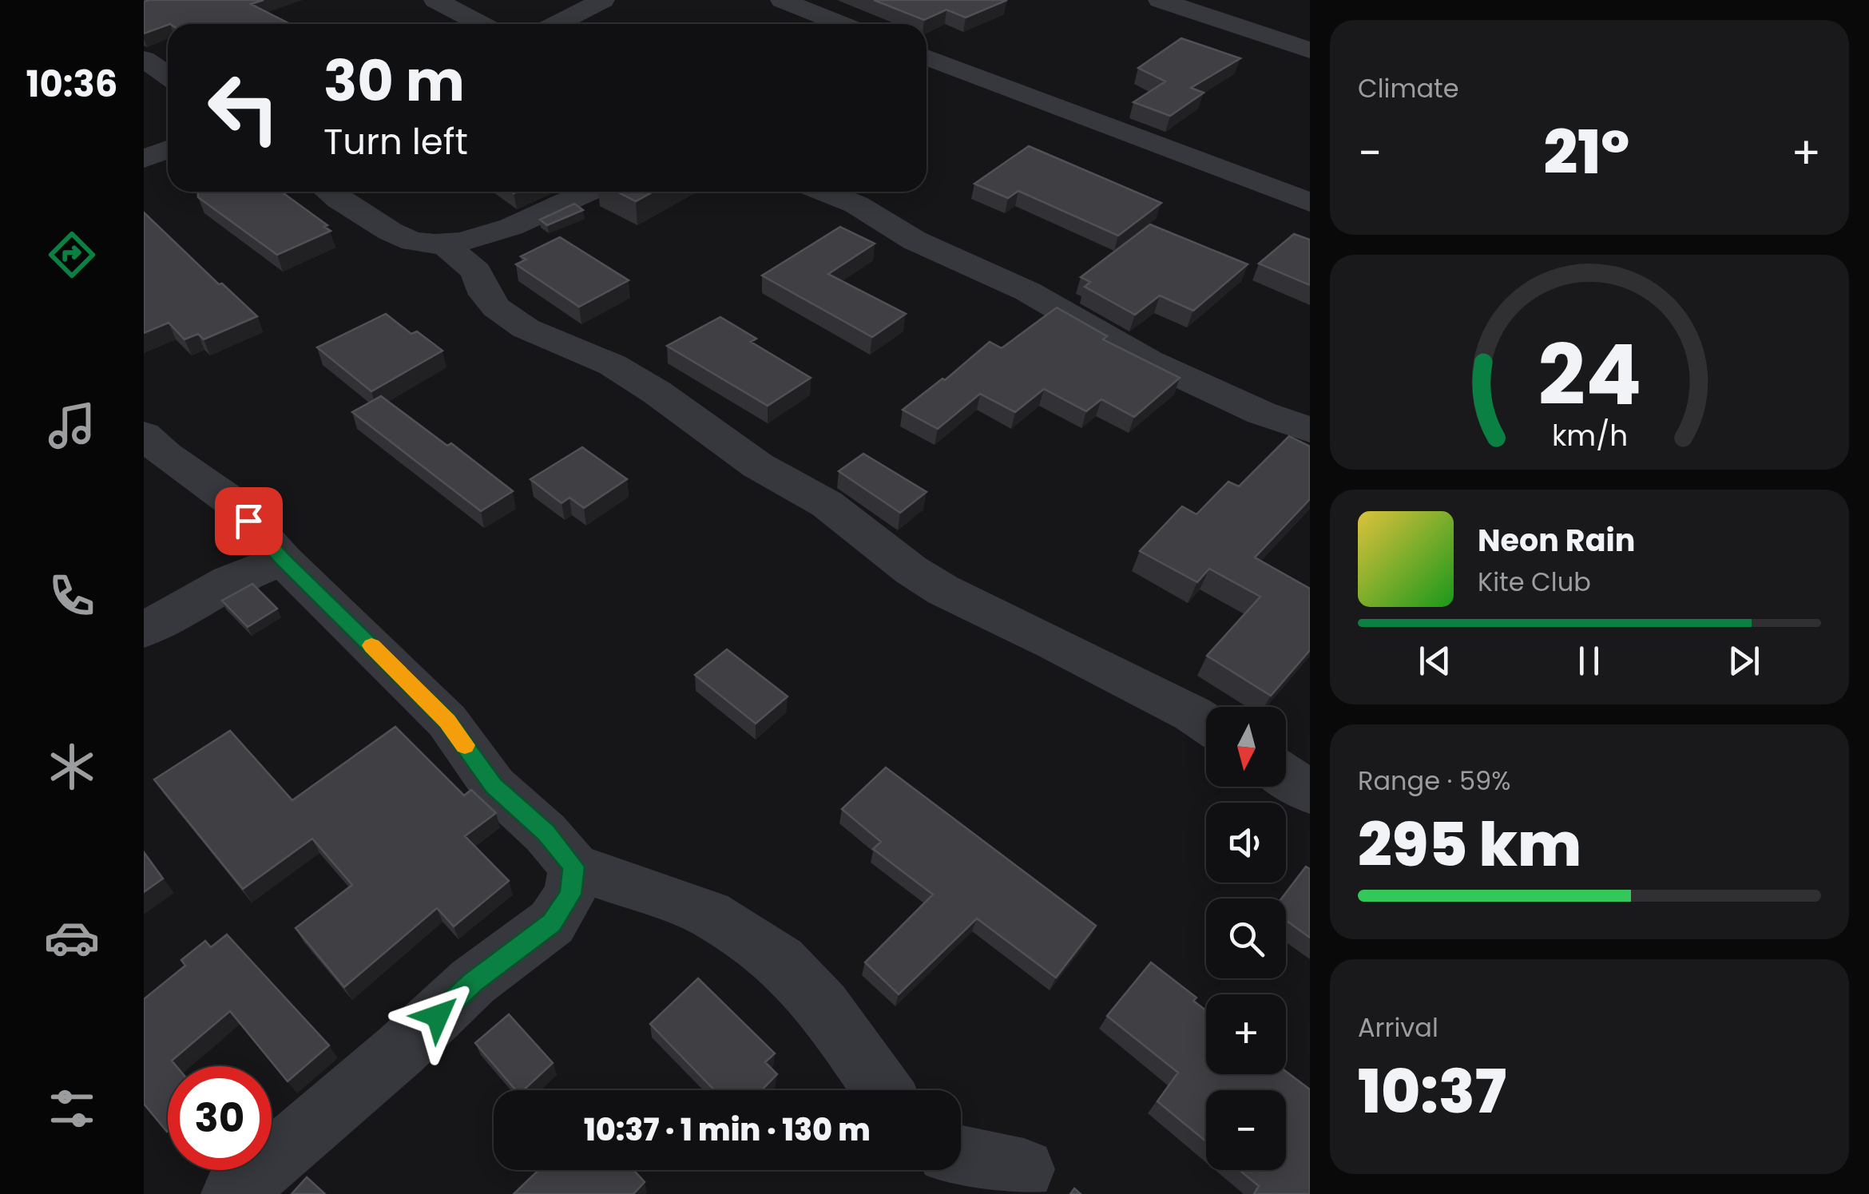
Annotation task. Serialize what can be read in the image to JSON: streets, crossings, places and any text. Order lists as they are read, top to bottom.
{
  "north": "bottom",
  "page": {
    "tabs": "10:36",
    "tile": [
      "Climate",
      ["Range · 59%", "295 km"],
      ["Arrival", "10:37"]
    ],
    "turn": ["30 m", "Turn left"],
    "heat": ["−", "21°", "+"],
    "song": ["Neon Rain", "Kite Club"],
    "map_buttons": ["+", "−"],
    "limit": "30",
    "trip": "10:37 · 1 min · 130 m",
    "gauge": ["24", "km/h"]
  }
}
